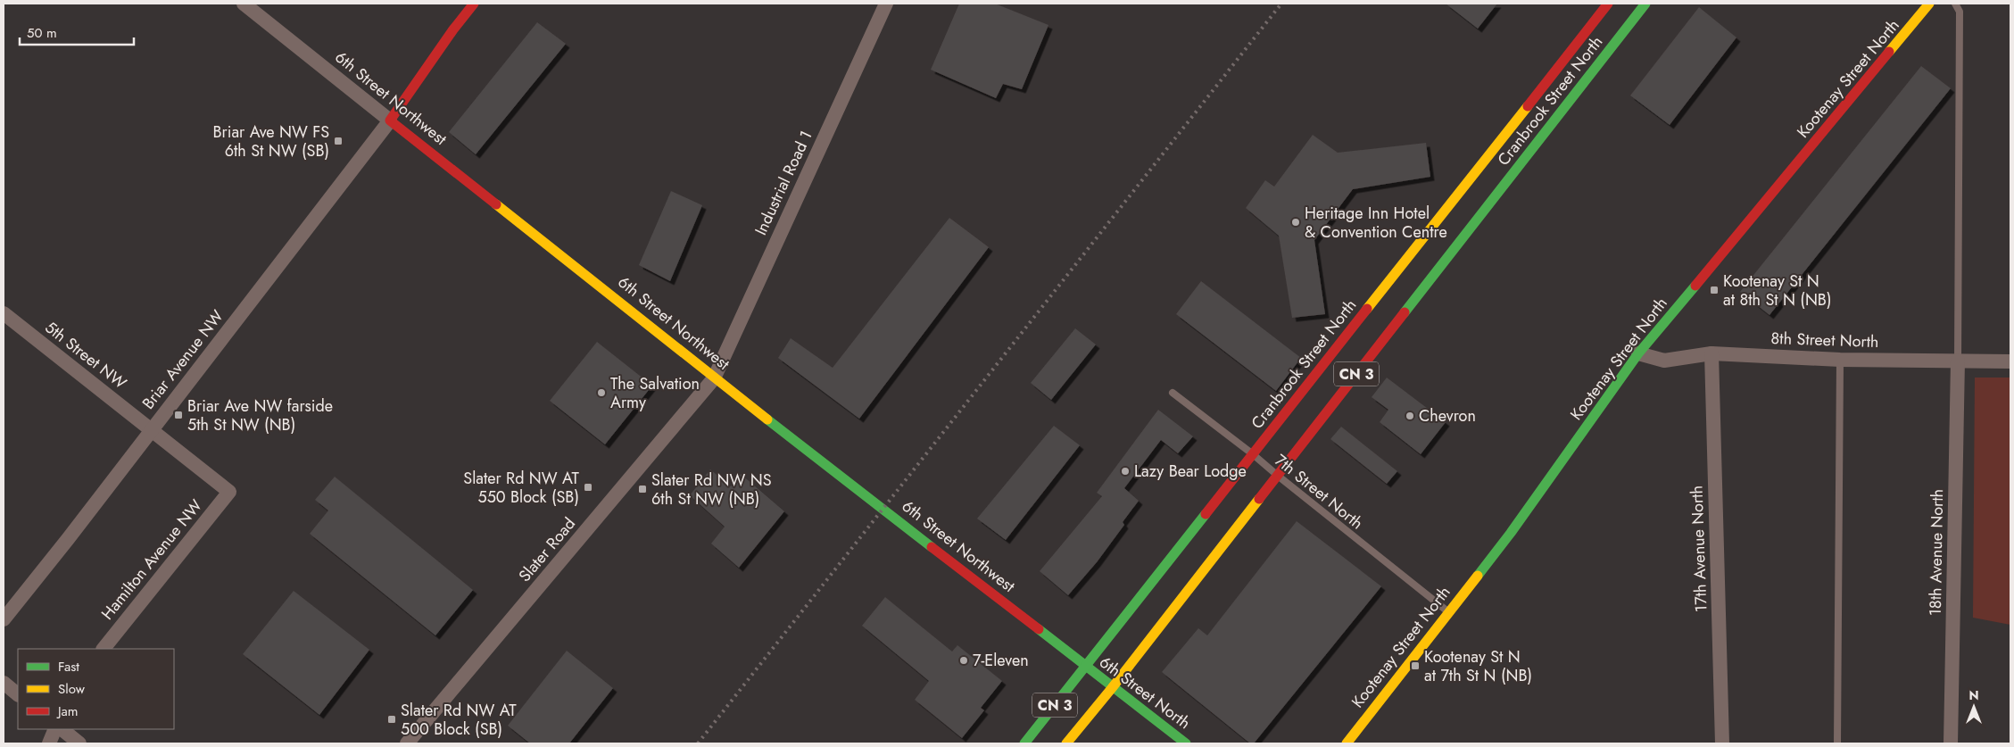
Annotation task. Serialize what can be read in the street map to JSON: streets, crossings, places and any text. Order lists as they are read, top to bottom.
{
  "streets": {
    "main road": [
      "Kootenay Street North",
      "6th Street Northwest",
      "Cranbrook Street North",
      "CN 3",
      "6th Street North"
    ],
    "street": [
      "Industrial Road 1",
      "8th Street North",
      "5th Street NW",
      "Briar Avenue NW",
      "17th Avenue North",
      "Slater Road",
      "18th Avenue North",
      "Hamilton Avenue NW"
    ],
    "lane": ["7th Street North"]
  },
  "crossings": [
    ["Kootenay Street North", "8th Street North"],
    ["Kootenay Street North", "7th Street North"],
    ["6th Street Northwest", "Cranbrook Street North"],
    ["6th Street Northwest", "Industrial Road 1"],
    ["6th Street Northwest", "Briar Avenue NW"],
    ["6th Street Northwest", "Slater Road"],
    ["6th Street Northwest", "6th Street North"],
    ["Cranbrook Street North", "7th Street North"],
    ["Cranbrook Street North", "6th Street North"],
    ["Industrial Road 1", "Slater Road"],
    ["8th Street North", "17th Avenue North"],
    ["8th Street North", "18th Avenue North"],
    ["5th Street NW", "Briar Avenue NW"],
    ["5th Street NW", "Hamilton Avenue NW"]
  ],
  "places": {
    "transit": [
      "Briar Ave NW FS 6th St NW (SB)",
      "Kootenay St N at 8th St N (NB)",
      "Briar Ave NW farside 5th St NW (NB)",
      "Slater Rd NW AT 550 Block (SB)",
      "Slater Rd NW NS 6th St NW (NB)",
      "Kootenay St N at 7th St N (NB)",
      "Slater Rd NW AT 500 Block (SB)"
    ],
    "other": [
      "Heritage Inn Hotel & Convention Centre",
      "The Salvation Army",
      "Chevron",
      "Lazy Bear Lodge",
      "7-Eleven"
    ]
  },
  "legend": ["Fast", "Slow", "Jam"],
  "scale_bar": "50 m",
  "north": "top"
}
